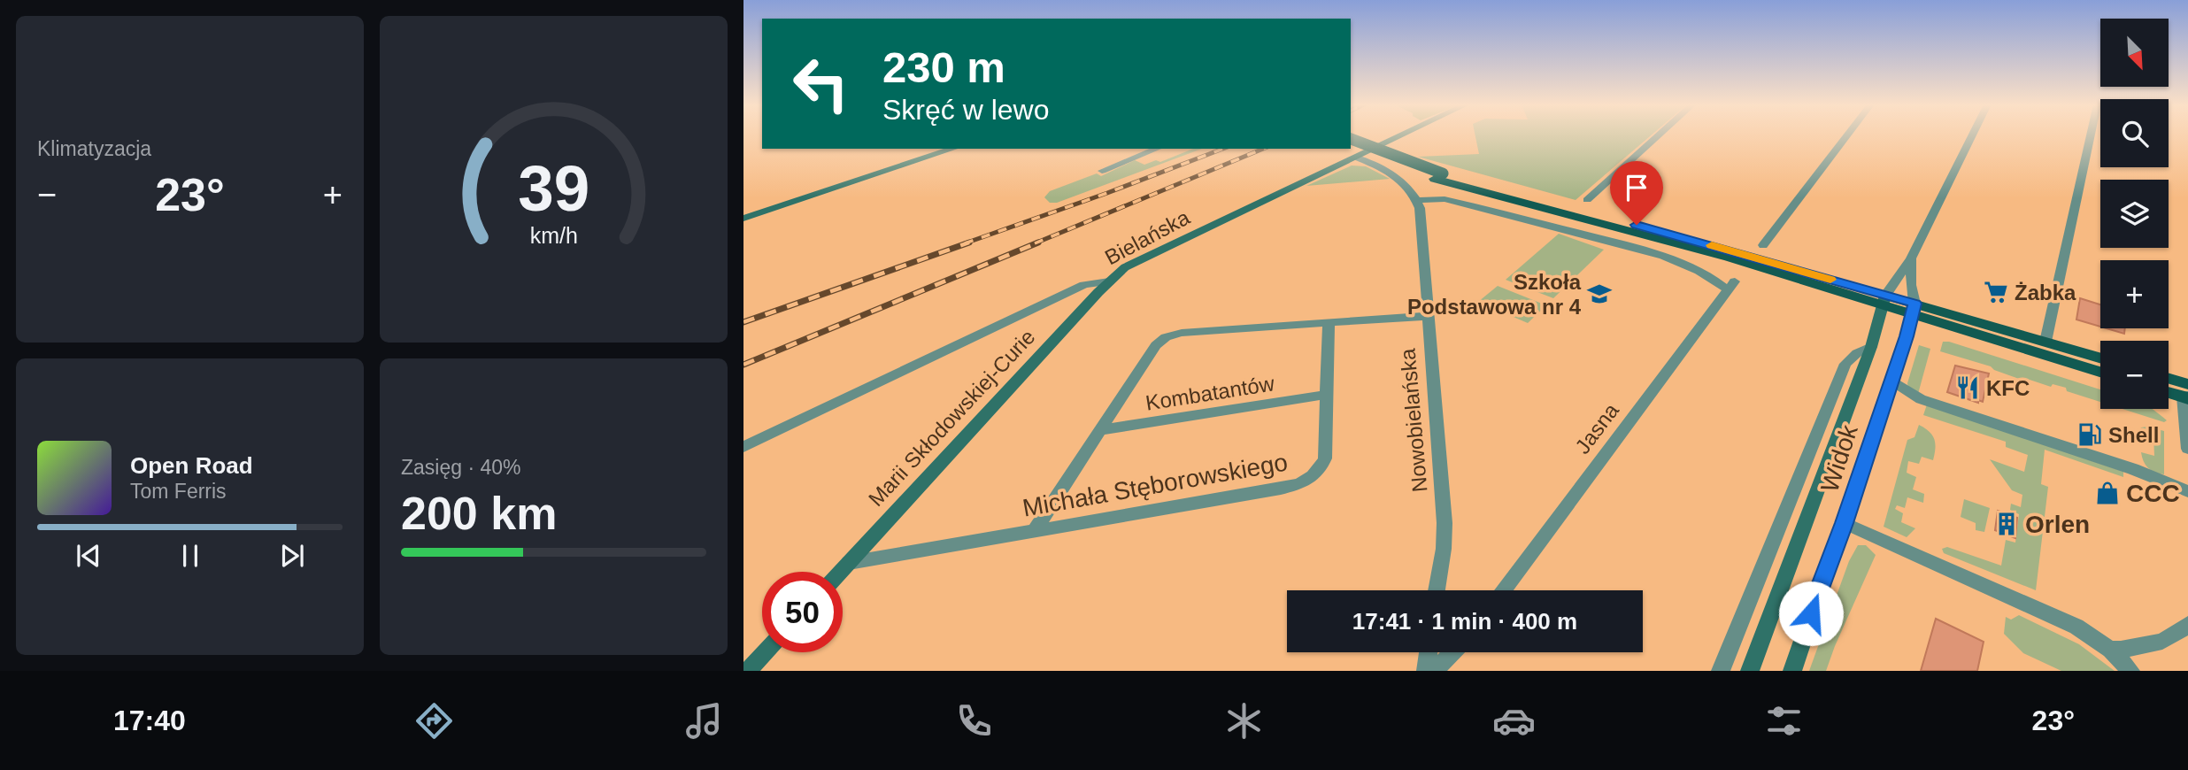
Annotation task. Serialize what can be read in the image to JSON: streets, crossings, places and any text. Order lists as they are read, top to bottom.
{
  "streets": {
    "street": [
      "Bielańska",
      "Kombatantów",
      "Marii Skłodowskiej-Curie",
      "Nowobielańska",
      "Jasna",
      "Widok",
      "Michała Stęborowskiego"
    ]
  },
  "crossings": [
    ["Bielańska", "Marii Skłodowskiej-Curie"],
    ["Kombatantów", "Michała Stęborowskiego"],
    ["Marii Skłodowskiej-Curie", "Michała Stęborowskiego"],
    ["Nowobielańska", "Jasna"]
  ],
  "places": {
    "supermarket": ["Żabka"],
    "school or university": ["Szkoła Podstawowa nr 4"],
    "restaurant": ["KFC"],
    "fuel station": ["Shell"],
    "shop": ["CCC"],
    "building": ["Orlen"]
  },
  "north": "bottom right",
  "page": {
    "tile": [
      "Klimatyzacja",
      ["Zasięg · 40%", "200 km"]
    ],
    "map_buttons": ["+", "−"],
    "turn": ["230 m", "Skręć w lewo"],
    "heat": ["−", "23°", "+"],
    "song": ["Open Road", "Tom Ferris"],
    "limit": "50",
    "trip": "17:41 · 1 min · 400 m",
    "tabs": ["17:40", "23°"],
    "gauge": ["39", "km/h"]
  }
}
